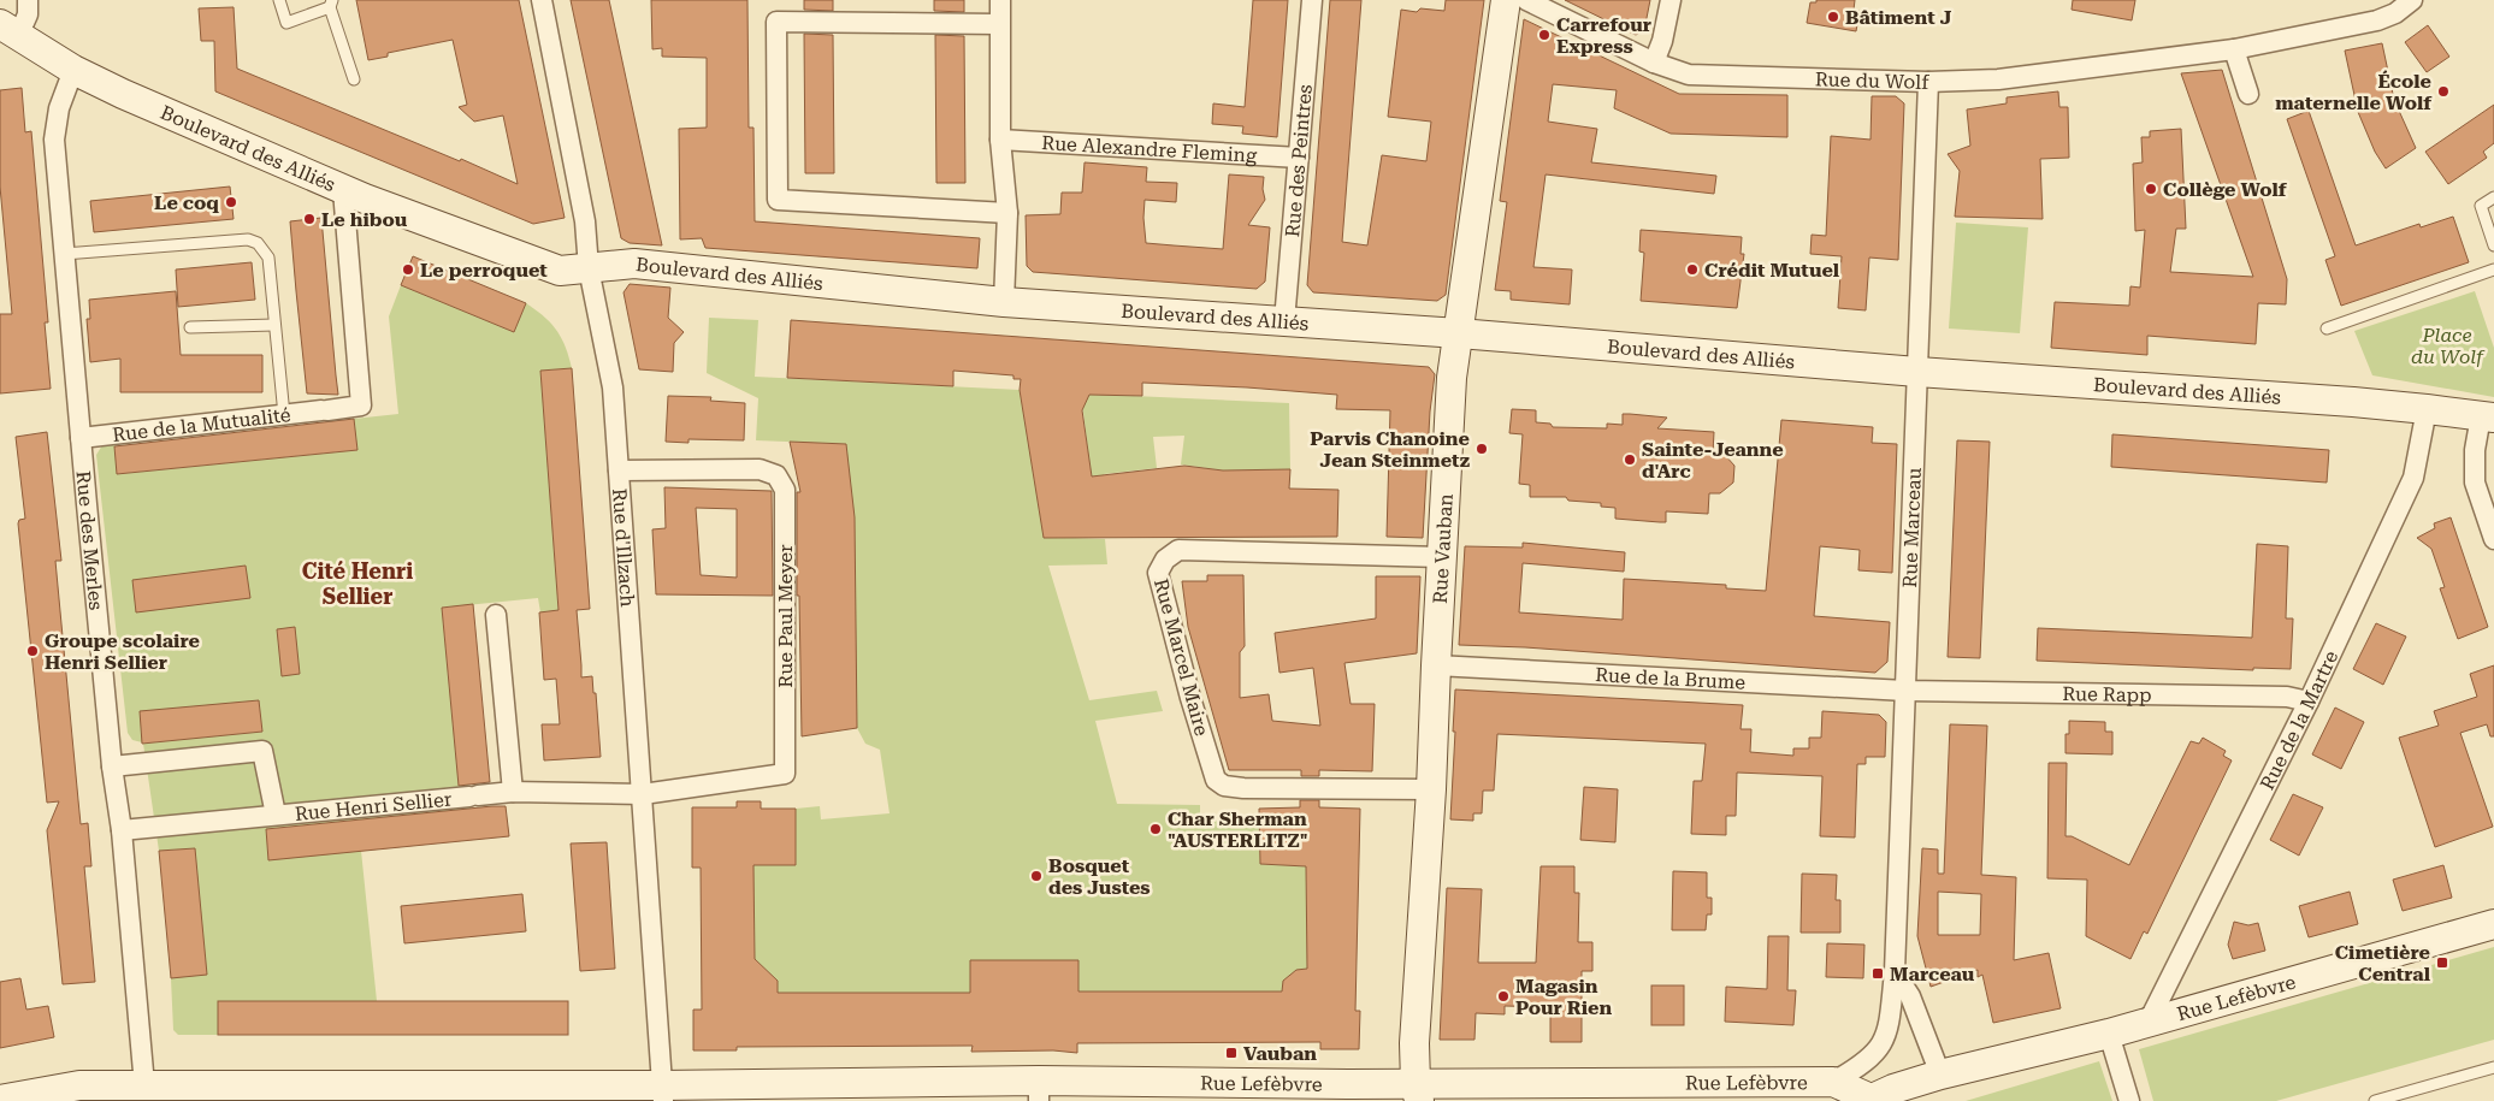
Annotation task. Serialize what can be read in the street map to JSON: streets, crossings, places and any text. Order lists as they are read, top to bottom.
{
  "streets": {
    "main road": ["Boulevard des Alliés", "Rue Vauban", "Rue Lefèbvre"],
    "street": [
      "Rue du Wolf",
      "Rue Alexandre Fleming",
      "Rue des Peintres",
      "Rue de la Mutualité",
      "Rue Marceau",
      "Rue des Merles",
      "Rue d'Illzach",
      "Rue Paul Meyer",
      "Rue Marcel Maire",
      "Rue de la Brume",
      "Rue Rapp",
      "Rue de la Martre",
      "Rue Henri Sellier"
    ]
  },
  "crossings": [
    ["Rue du Wolf", "Rue Marceau"],
    ["Boulevard des Alliés", "Rue des Peintres"],
    ["Boulevard des Alliés", "Rue de la Mutualité"],
    ["Boulevard des Alliés", "Rue Marceau"],
    ["Boulevard des Alliés", "Rue des Merles"],
    ["Boulevard des Alliés", "Rue d'Illzach"],
    ["Boulevard des Alliés", "Rue Vauban"],
    ["Boulevard des Alliés", "Rue de la Martre"],
    ["Rue Alexandre Fleming", "Rue des Peintres"],
    ["Rue de la Mutualité", "Rue des Merles"],
    ["Rue Marceau", "Rue de la Brume"],
    ["Rue Marceau", "Rue Rapp"],
    ["Rue Marceau", "Rue Lefèbvre"],
    ["Rue des Merles", "Rue Henri Sellier"],
    ["Rue des Merles", "Rue Lefèbvre"],
    ["Rue d'Illzach", "Rue Paul Meyer"],
    ["Rue d'Illzach", "Rue Henri Sellier"],
    ["Rue d'Illzach", "Rue Lefèbvre"],
    ["Rue Vauban", "Rue Marcel Maire"],
    ["Rue Vauban", "Rue de la Brume"],
    ["Rue Vauban", "Rue Lefèbvre"],
    ["Rue Paul Meyer", "Rue Henri Sellier"],
    ["Rue de la Brume", "Rue Rapp"],
    ["Rue Rapp", "Rue de la Martre"],
    ["Rue de la Martre", "Rue Lefèbvre"]
  ],
  "districts": ["Cité Henri Sellier"],
  "parks": ["Place du Wolf"],
  "places": {
    "other": [
      "Bâtiment J",
      "Carrefour Express",
      "École maternelle Wolf",
      "Collège Wolf",
      "Le coq",
      "Le hibou",
      "Le perroquet",
      "Crédit Mutuel",
      "Parvis Chanoine Jean Steinmetz",
      "Sainte-Jeanne d'Arc",
      "Groupe scolaire Henri Sellier",
      "Char Sherman \"AUSTERLITZ\"",
      "Bosquet des Justes",
      "Magasin Pour Rien"
    ],
    "transit": ["Cimetière Central", "Marceau", "Vauban"]
  }
}
